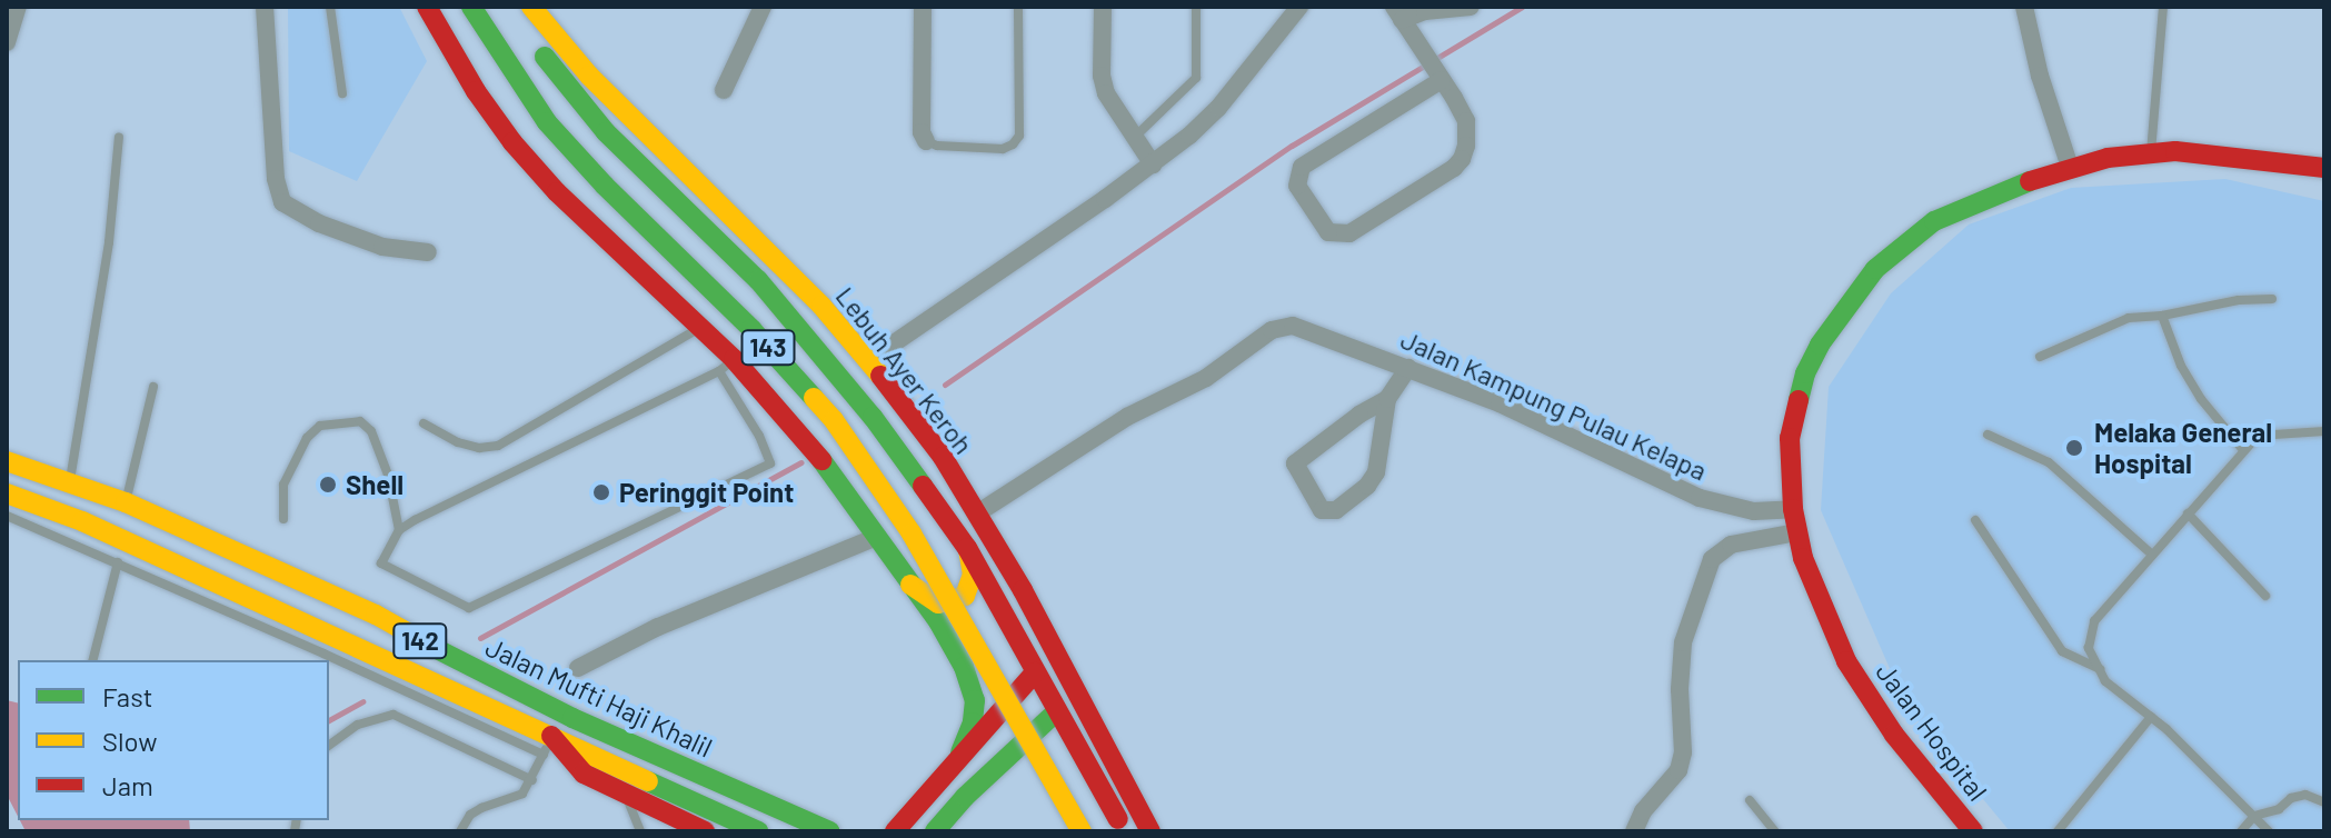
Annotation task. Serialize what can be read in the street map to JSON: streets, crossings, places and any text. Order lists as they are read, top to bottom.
{
  "streets": {
    "main road": [
      "143",
      "Lebuh Ayer Keroh",
      "142",
      "Jalan Mufti Haji Khalil",
      "Jalan Hospital"
    ],
    "street": ["Jalan Kampung Pulau Kelapa"]
  },
  "crossings": [
    ["Lebuh Ayer Keroh", "Jalan Kampung Pulau Kelapa"],
    ["Jalan Kampung Pulau Kelapa", "Jalan Hospital"],
    ["142", "Jalan Mufti Haji Khalil"]
  ],
  "places": ["Melaka General Hospital", "Shell", "Peringgit Point"],
  "legend": ["Fast", "Slow", "Jam"]
}
